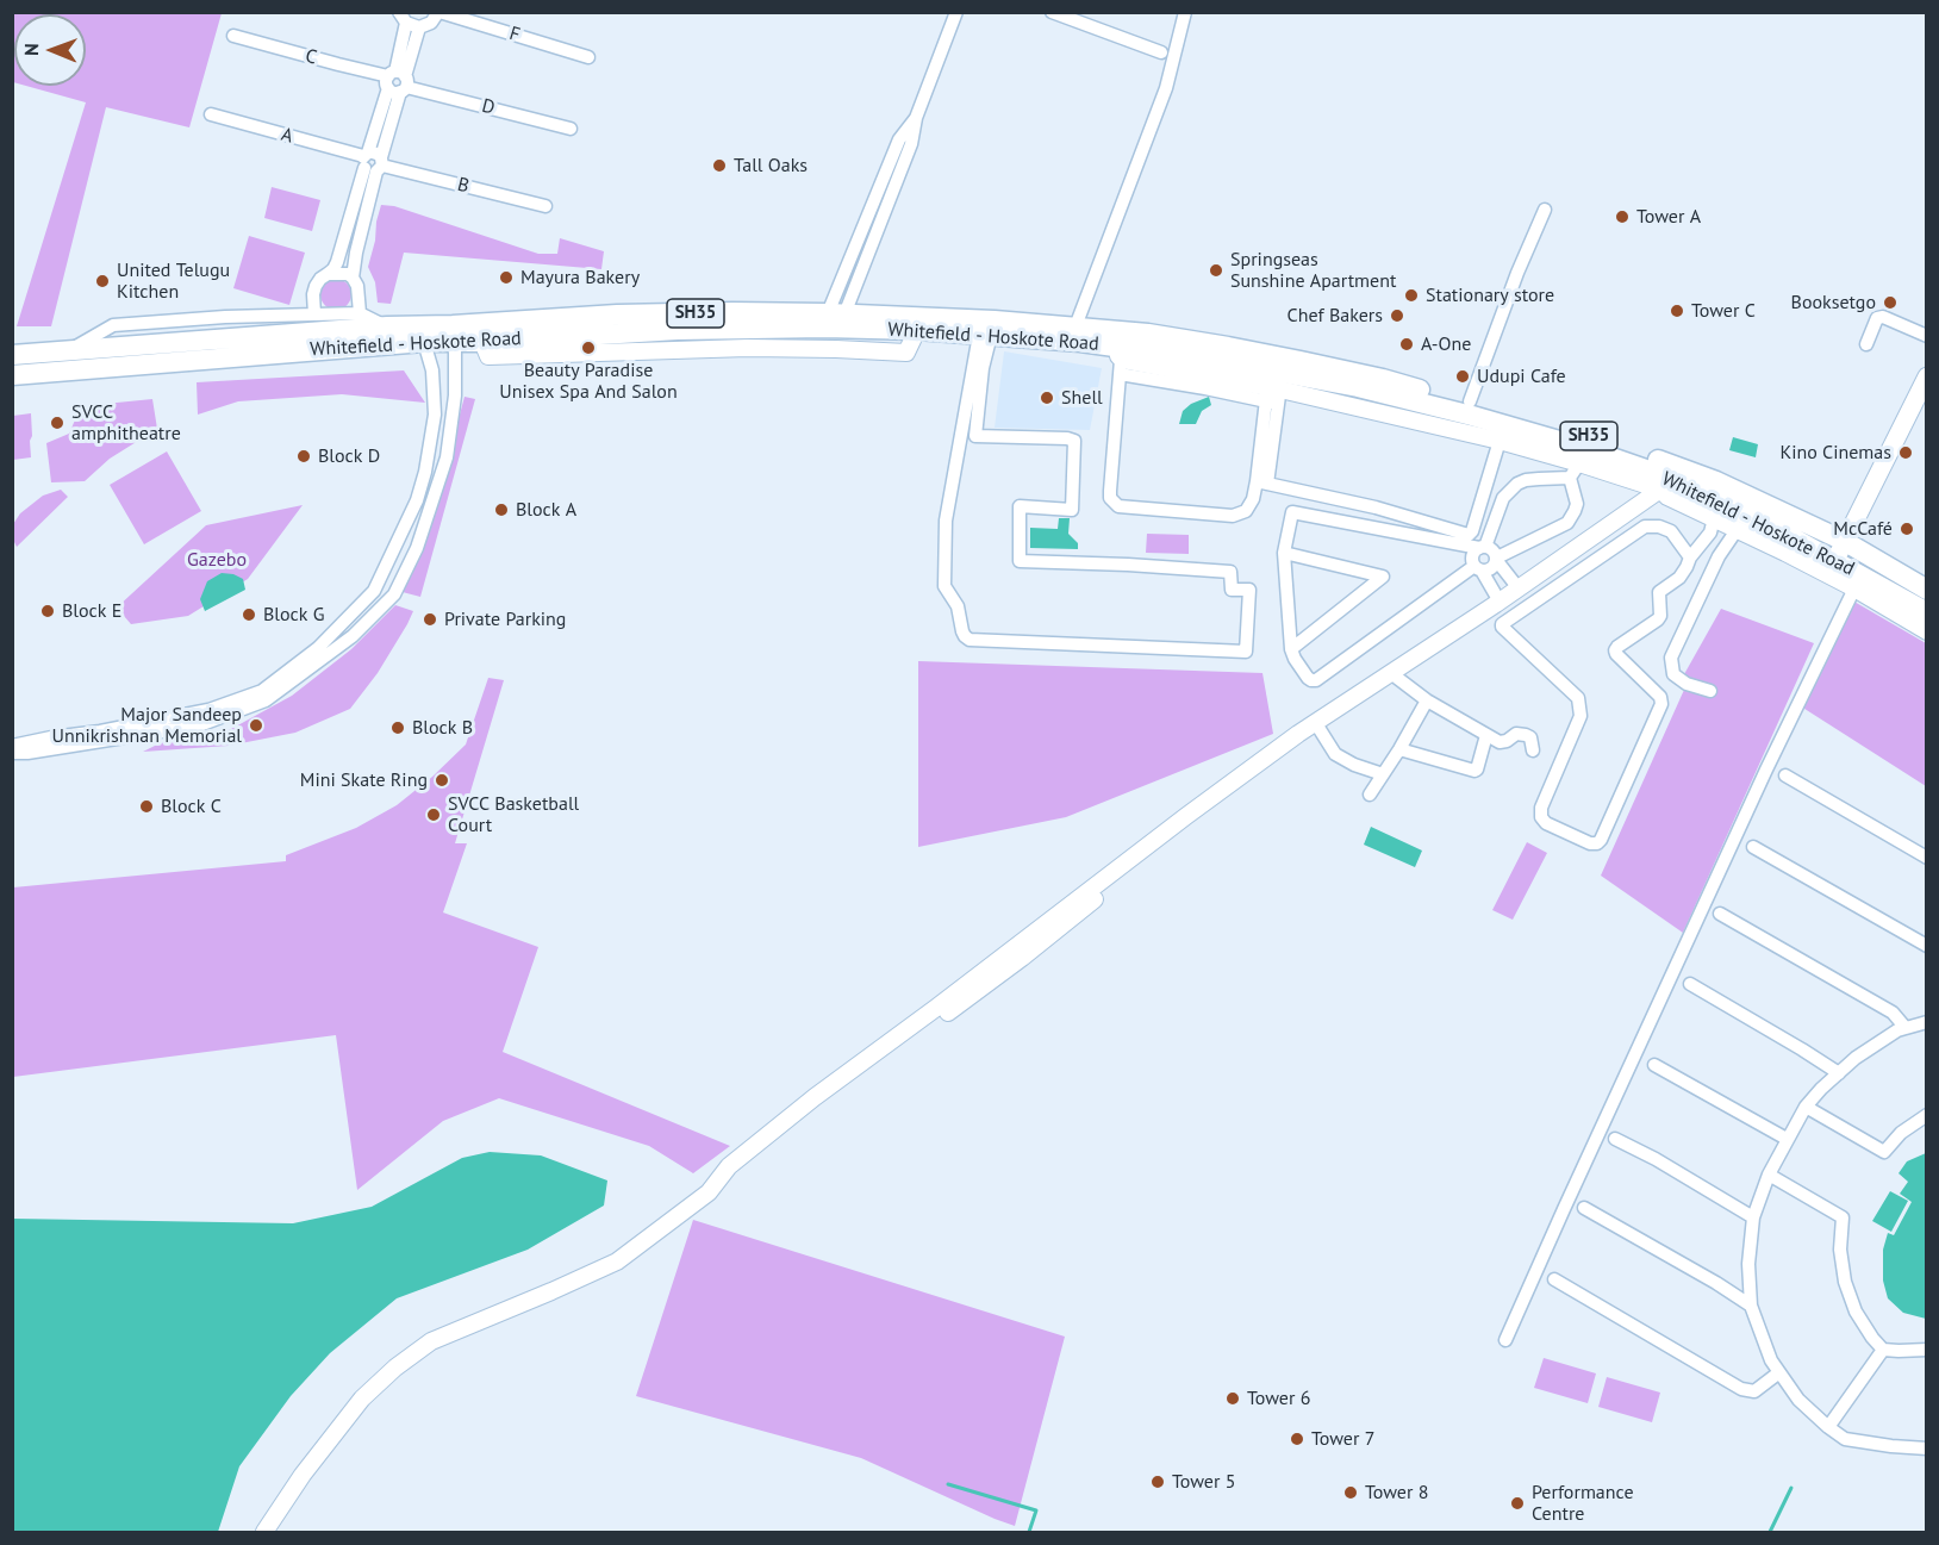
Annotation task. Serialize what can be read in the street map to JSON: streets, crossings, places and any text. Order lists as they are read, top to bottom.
{
  "streets": {
    "main road": ["SH35", "Whitefield - Hoskote Road"],
    "street": [
      "F",
      "C",
      "D",
      "A",
      "B"
    ]
  },
  "crossings": [
    ["C", "D"],
    ["A", "B"]
  ],
  "parks": ["Gazebo"],
  "places": [
    "Tall Oaks",
    "Tower A",
    "Springseas Sunshine Apartment",
    "Mayura Bakery",
    "United Telugu Kitchen",
    "Stationary store",
    "Booksetgo",
    "Tower C",
    "Chef Bakers",
    "A-One",
    "Beauty Paradise Unisex Spa And Salon",
    "Udupi Cafe",
    "Shell",
    "SVCC amphitheatre",
    "Kino Cinemas",
    "Block D",
    "Block A",
    "McCafé",
    "Block E",
    "Block G",
    "Private Parking",
    "Major Sandeep Unnikrishnan Memorial",
    "Block B",
    "Mini Skate Ring",
    "Block C",
    "SVCC Basketball Court",
    "Tower 6",
    "Tower 7",
    "Tower 5",
    "Tower 8",
    "Performance Centre"
  ],
  "north": "left"
}
